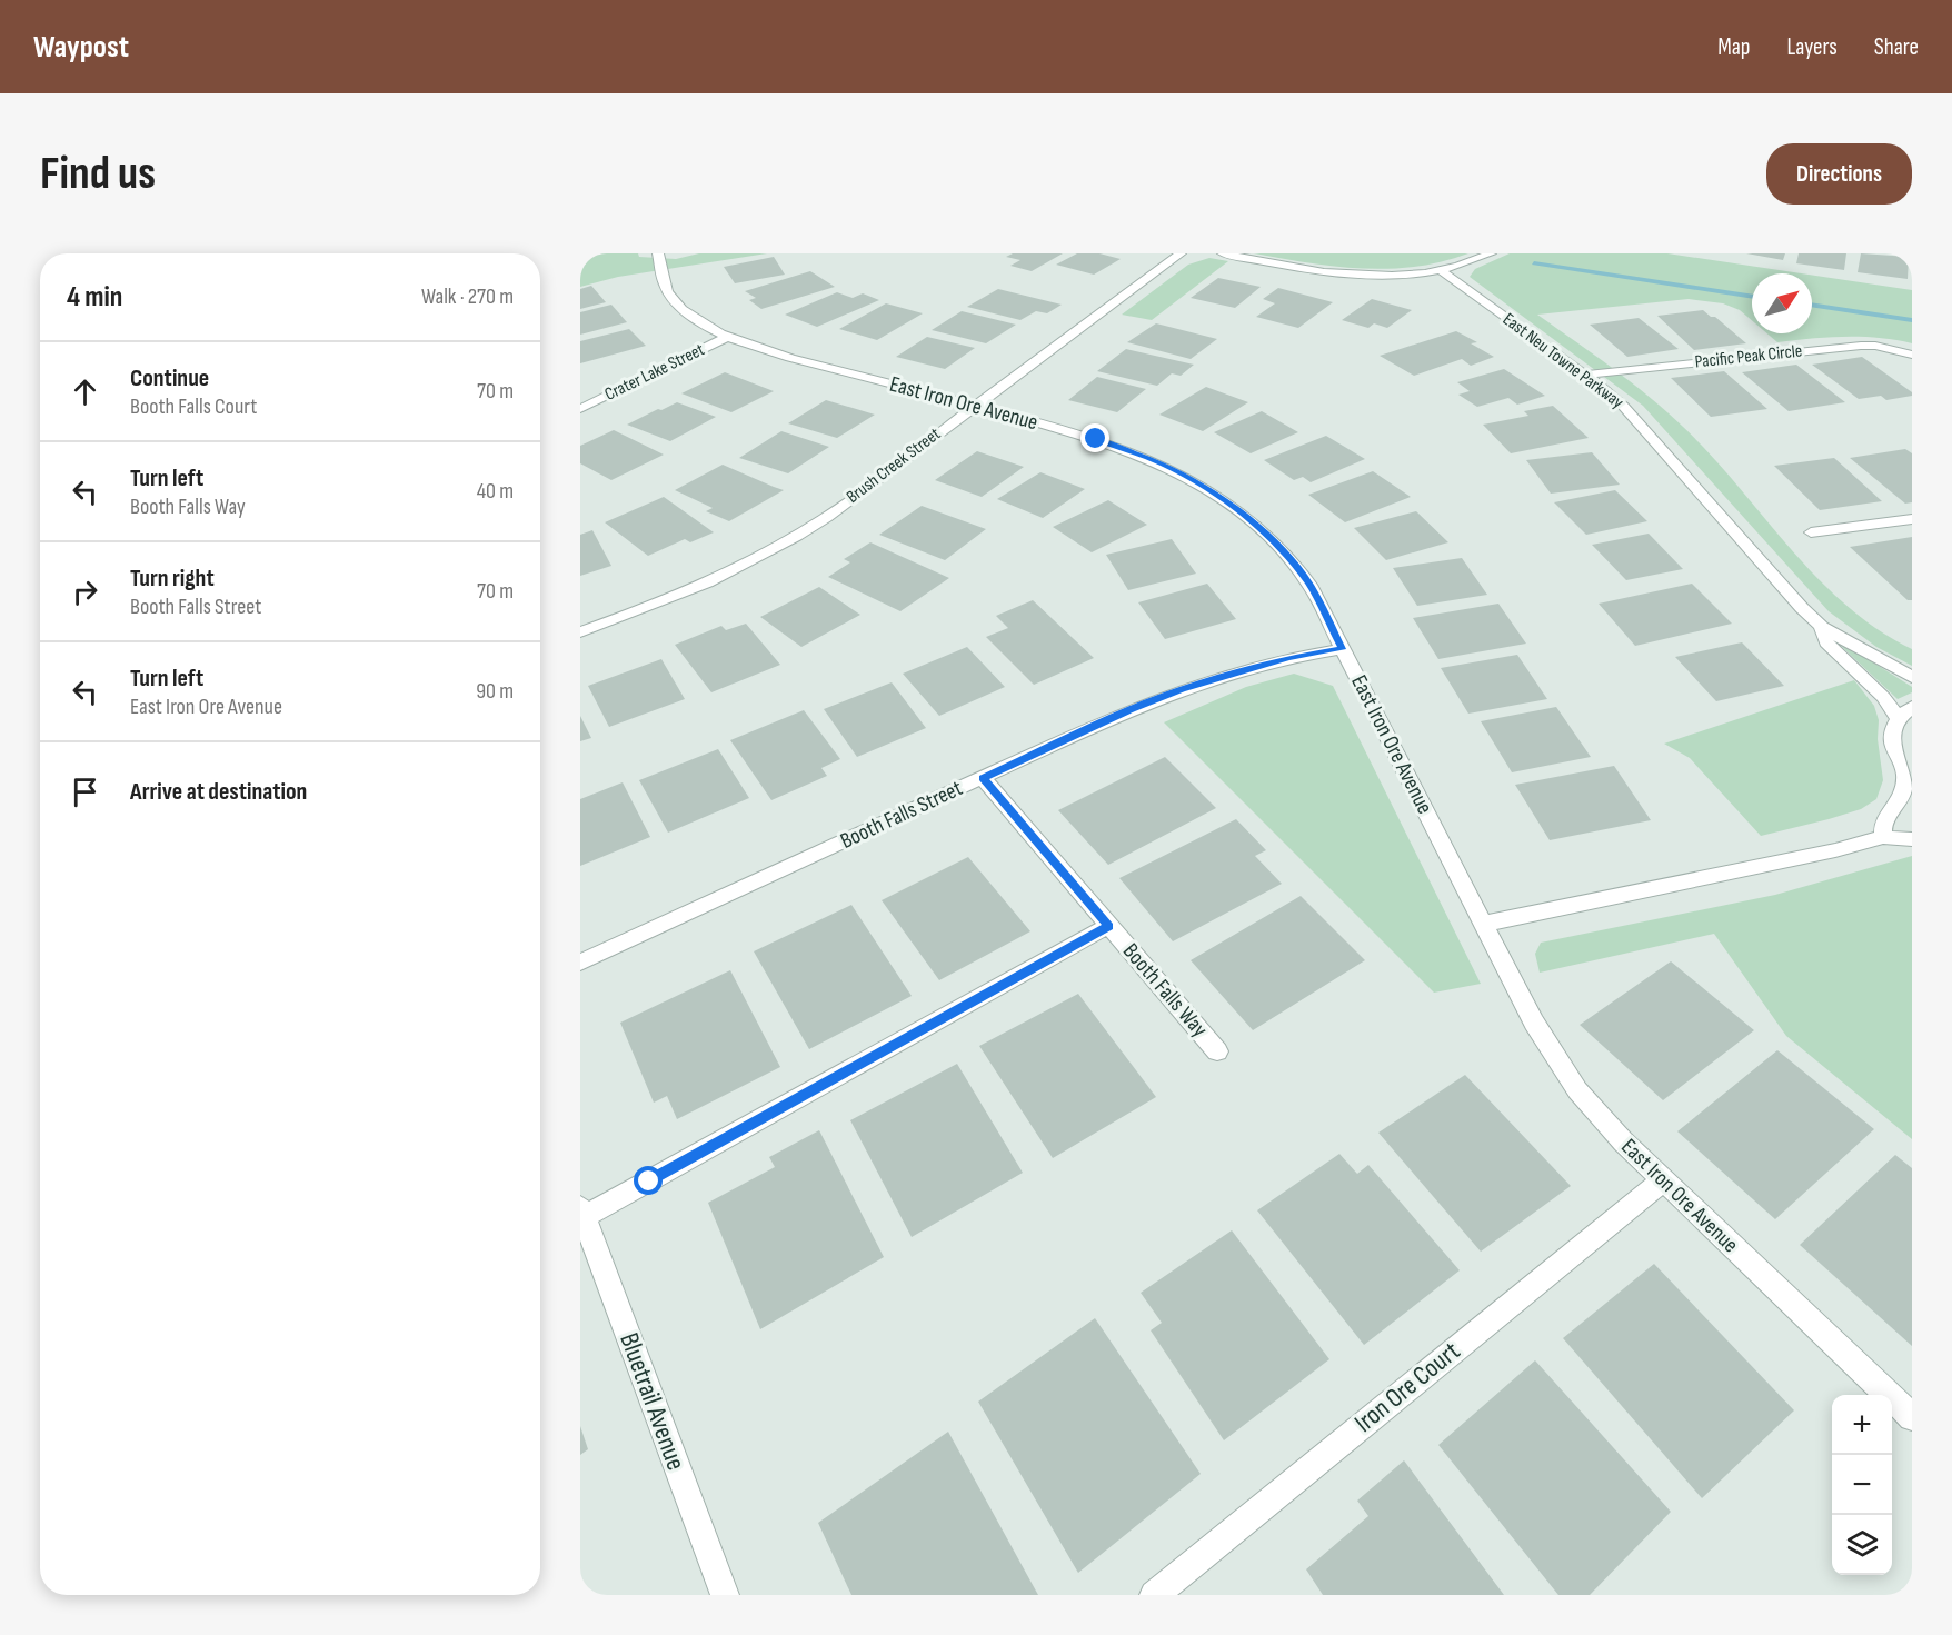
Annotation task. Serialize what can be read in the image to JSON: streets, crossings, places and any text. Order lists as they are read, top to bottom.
{
  "streets": {
    "street": [
      "Pacific Peak Circle",
      "East Neu Towne Parkway",
      "Crater Lake Street",
      "East Iron Ore Avenue",
      "Brush Creek Street",
      "Booth Falls Street",
      "Booth Falls Way",
      "Iron Ore Court",
      "Bluetrail Avenue"
    ]
  },
  "crossings": [
    ["Pacific Peak Circle", "East Neu Towne Parkway"],
    ["Crater Lake Street", "East Iron Ore Avenue"],
    ["East Iron Ore Avenue", "Brush Creek Street"],
    ["East Iron Ore Avenue", "Booth Falls Street"],
    ["East Iron Ore Avenue", "Iron Ore Court"],
    ["Booth Falls Street", "Booth Falls Way"]
  ],
  "north": "top right",
  "page": {
    "header": "Waypost",
    "nav": ["Map", "Layers", "Share"],
    "buttons": "Directions",
    "title": "Find us",
    "heading": ["4 min", "Walk · 270 m"],
    "list": [
      ["Continue", "Booth Falls Court", "70 m"],
      ["Turn left", "Booth Falls Way", "40 m"],
      ["Turn right", "Booth Falls Street", "70 m"],
      ["Turn left", "East Iron Ore Avenue", "90 m"],
      "Arrive at destination"
    ],
    "map_buttons": ["+", "−"]
  }
}
